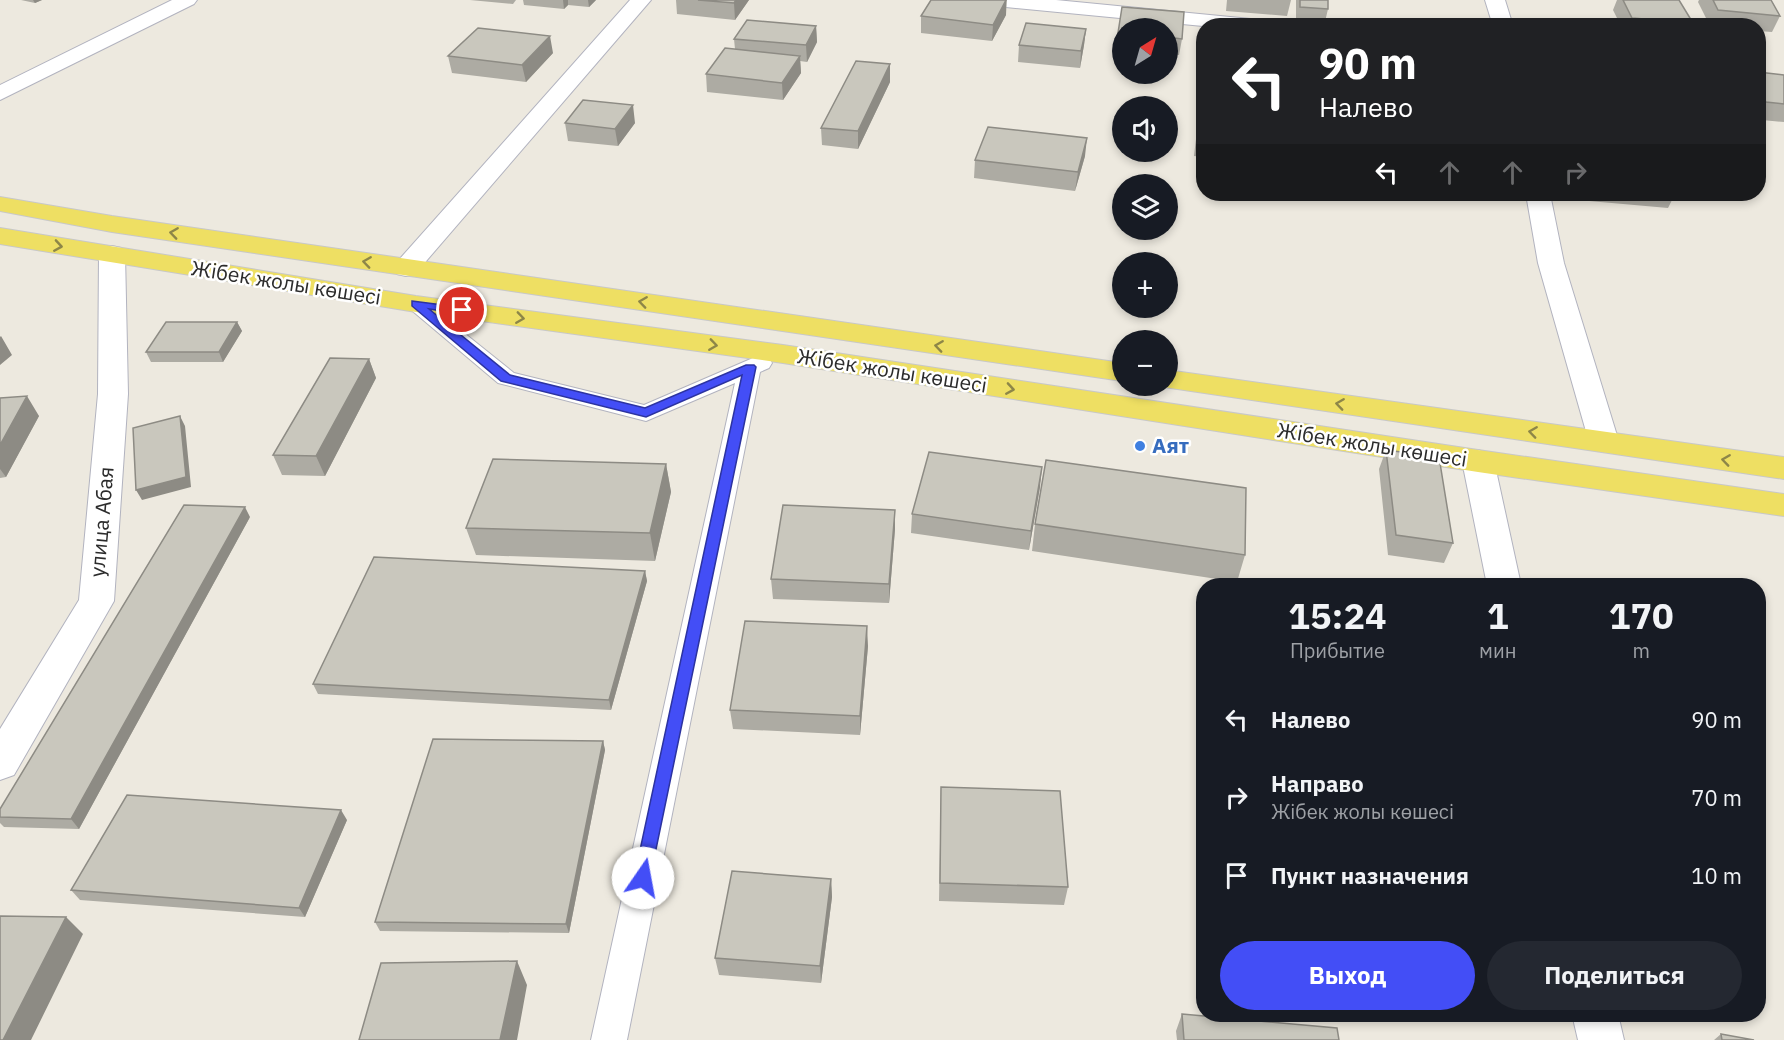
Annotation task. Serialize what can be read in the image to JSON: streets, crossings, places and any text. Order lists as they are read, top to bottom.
{
  "streets": {
    "main road": ["Жібек жолы көшесі"],
    "street": ["улица Абая"]
  },
  "crossings": [
    ["Жібек жолы көшесі", "улица Абая"]
  ],
  "places": ["Аят"],
  "north": "top right",
  "page": {
    "map_buttons": ["+", "−"],
    "turn": ["90 m", "Налево"],
    "eta": [
      "15:24",
      "Прибытие",
      "1",
      "мин",
      "170",
      "m"
    ],
    "list": [
      {
        "name": "Налево",
        "value": "90 m"
      },
      {
        "name": "Направо",
        "note": "Жібек жолы көшесі",
        "value": "70 m"
      },
      {
        "name": "Пункт назначения",
        "value": "10 m"
      }
    ],
    "buttons": ["Выход", "Поделиться"]
  }
}
